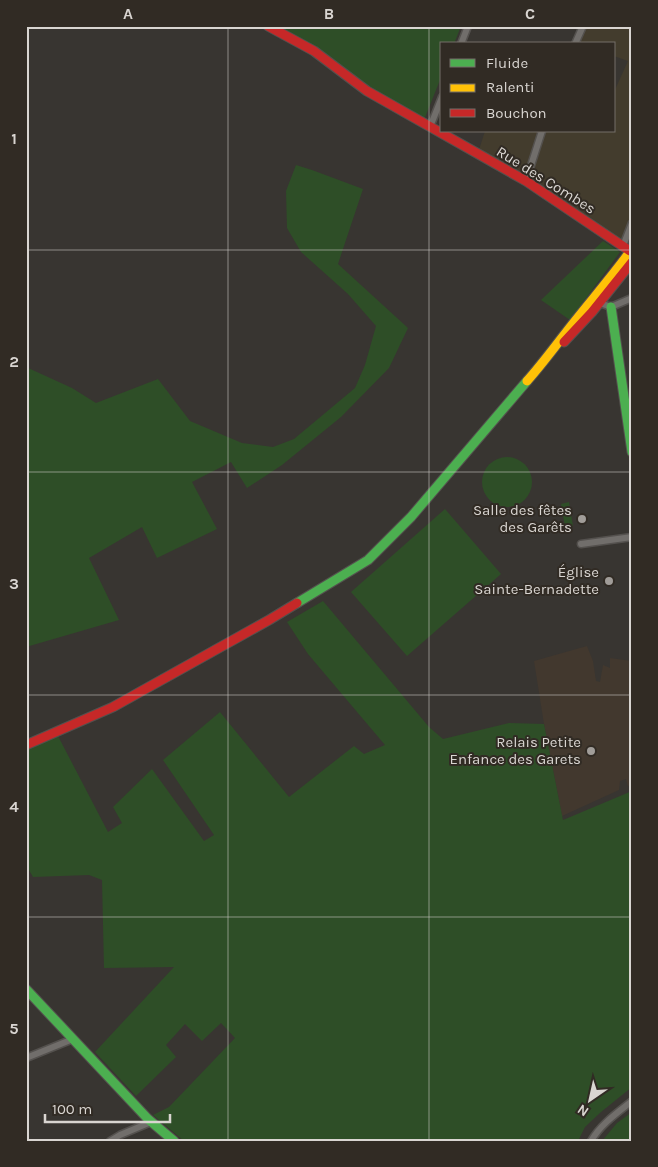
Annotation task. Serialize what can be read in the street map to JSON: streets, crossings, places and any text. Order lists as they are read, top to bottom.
{
  "streets": {
    "main road": ["Rue des Combes"]
  },
  "places": ["Salle des fêtes des Garêts", "Église Sainte-Bernadette", "Relais Petite Enfance des Garets"],
  "legend": ["Fluide", "Ralenti", "Bouchon"],
  "scale_bar": "100 m",
  "north": "bottom left",
  "grid": {
    "columns": ["A", "B", "C"],
    "rows": [
      "1",
      "2",
      "3",
      "4",
      "5"
    ]
  }
}
